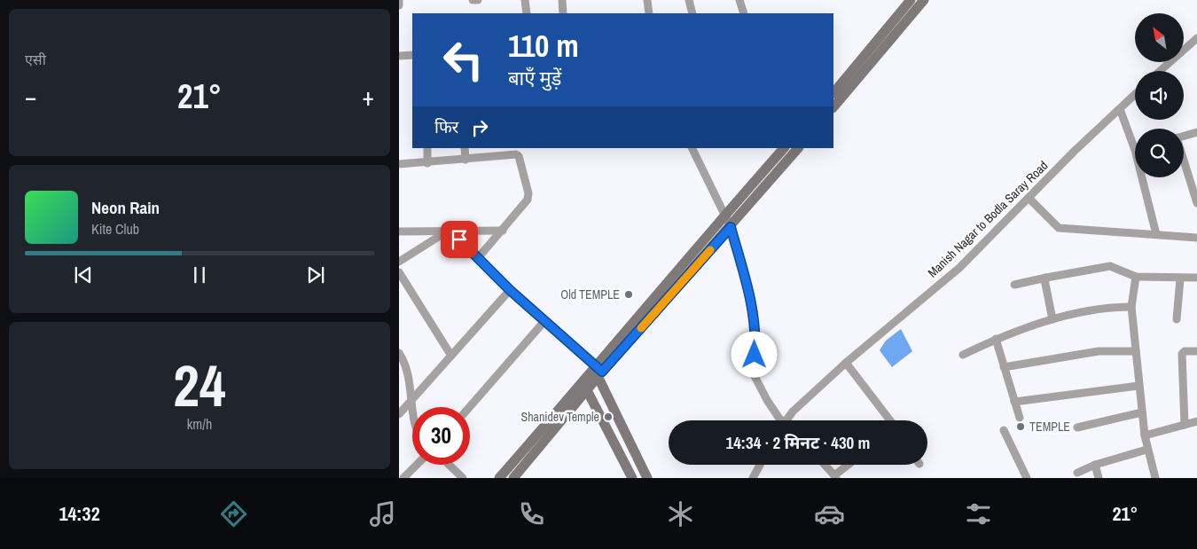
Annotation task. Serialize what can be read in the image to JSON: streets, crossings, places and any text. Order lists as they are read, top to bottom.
{
  "streets": {
    "street": ["Manish Nagar to Bodla Saray Road"]
  },
  "places": ["Old TEMPLE", "Shanidev Temple", "TEMPLE"],
  "north": "top left",
  "page": {
    "tile": [
      "एसी",
      ["24", "km/h"]
    ],
    "turn": ["110 m", "बाएँ मुड़ें"],
    "heat": ["−", "21°", "+"],
    "then": "फिर",
    "song": ["Neon Rain", "Kite Club"],
    "limit": "30",
    "trip": "14:34 · 2 मिनट · 430 m",
    "tabs": ["14:32", "21°"]
  }
}
